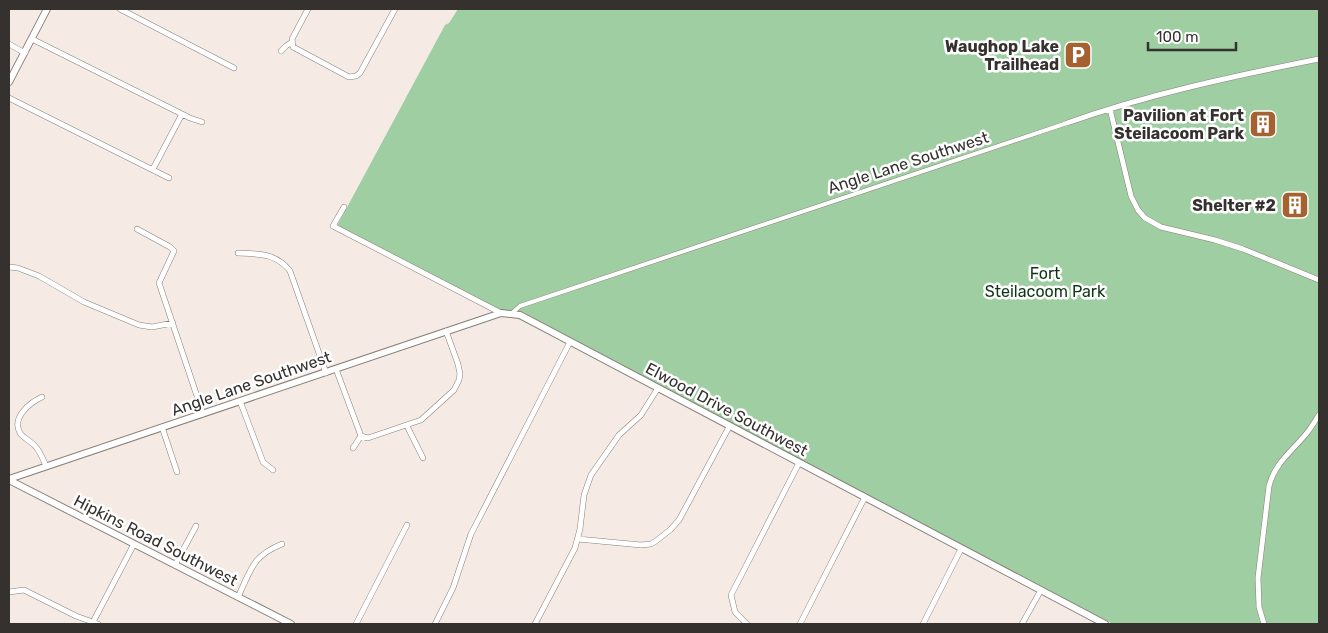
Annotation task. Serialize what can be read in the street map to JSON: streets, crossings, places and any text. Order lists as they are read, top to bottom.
{
  "streets": {
    "street": ["Angle Lane Southwest", "Elwood Drive Southwest", "Hipkins Road Southwest"]
  },
  "crossings": [
    ["Angle Lane Southwest", "Elwood Drive Southwest"],
    ["Angle Lane Southwest", "Hipkins Road Southwest"]
  ],
  "parks": ["Fort Steilacoom Park"],
  "places": {
    "parking": ["Waughop Lake Trailhead"],
    "building": ["Pavilion at Fort Steilacoom Park", "Shelter #2"]
  },
  "scale_bar": "100 m"
}
